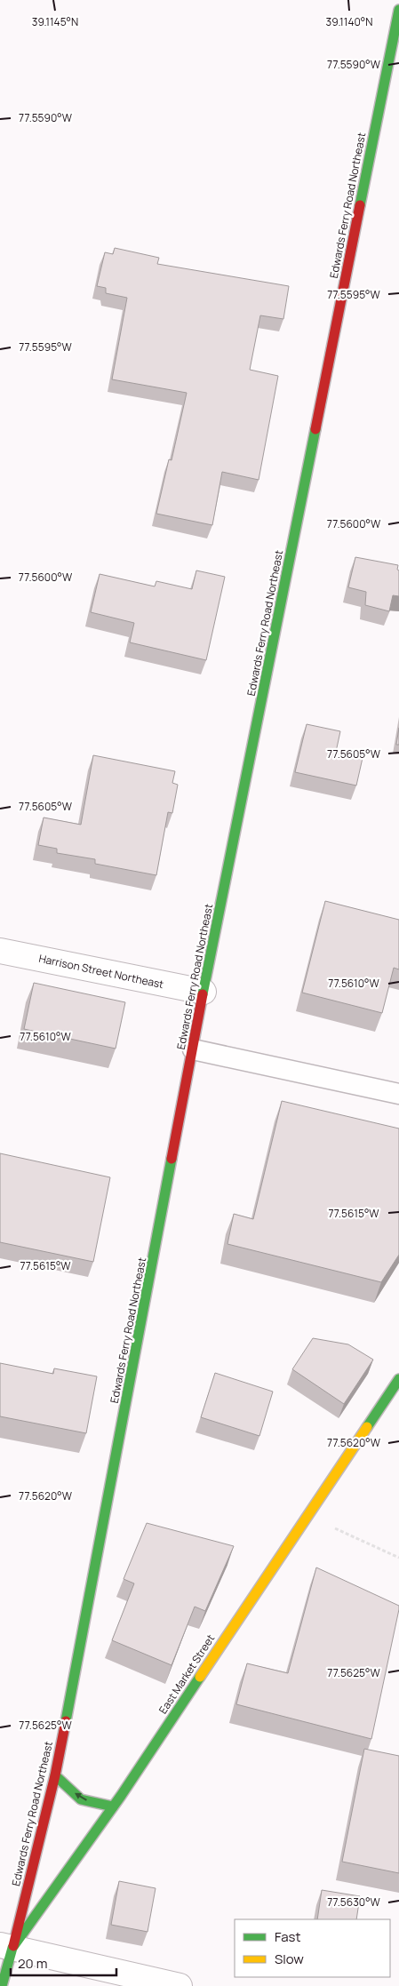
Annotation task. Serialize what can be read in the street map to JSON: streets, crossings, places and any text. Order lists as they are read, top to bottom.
{
  "streets": {
    "street": ["Edwards Ferry Road Northeast", "Harrison Street Northeast", "East Market Street"]
  },
  "crossings": [
    ["Edwards Ferry Road Northeast", "Harrison Street Northeast"],
    ["Edwards Ferry Road Northeast", "East Market Street"]
  ],
  "legend": ["Fast", "Slow"],
  "scale_bar": "20 m",
  "coordinates": [
    "39.1145°N",
    "39.1140°N",
    "77.5590°W",
    "77.5595°W",
    "77.5600°W",
    "77.5605°W",
    "77.5610°W",
    "77.5615°W",
    "77.5620°W",
    "77.5625°W",
    "77.5630°W"
  ]
}
